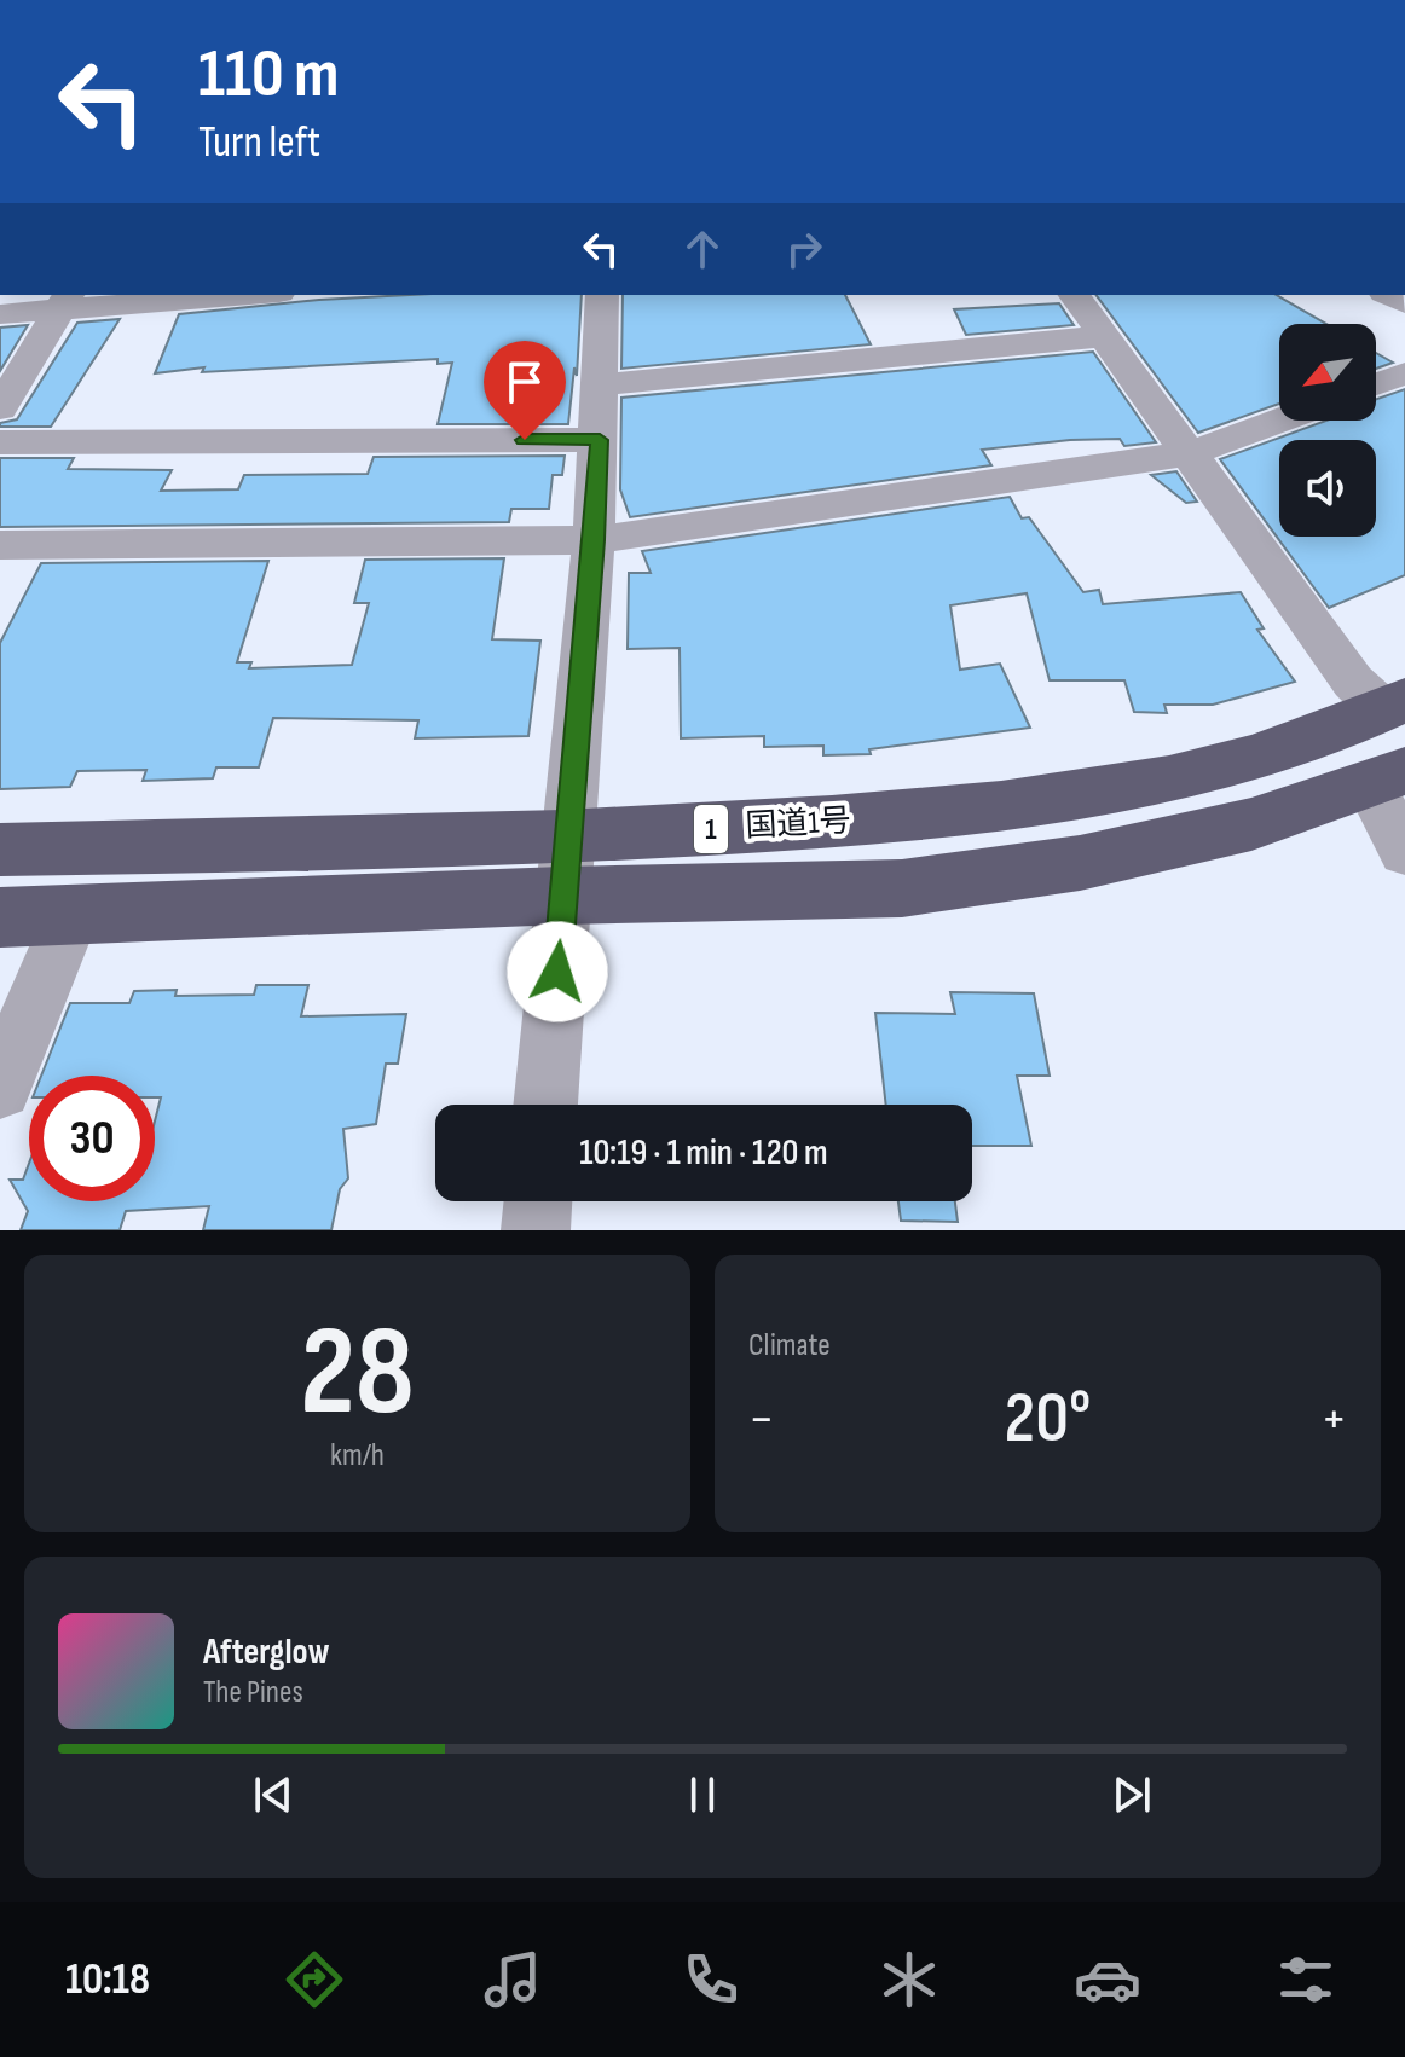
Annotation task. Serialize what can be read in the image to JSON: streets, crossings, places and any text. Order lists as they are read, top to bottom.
{
  "streets": {
    "highway": ["国道1号", "1"]
  },
  "north": "bottom left",
  "page": {
    "turn": ["110 m", "Turn left"],
    "limit": "30",
    "trip": "10:19 · 1 min · 120 m",
    "tile": [
      ["28", "km/h"],
      "Climate"
    ],
    "heat": ["−", "20°", "+"],
    "song": ["Afterglow", "The Pines"],
    "tabs": "10:18"
  }
}
